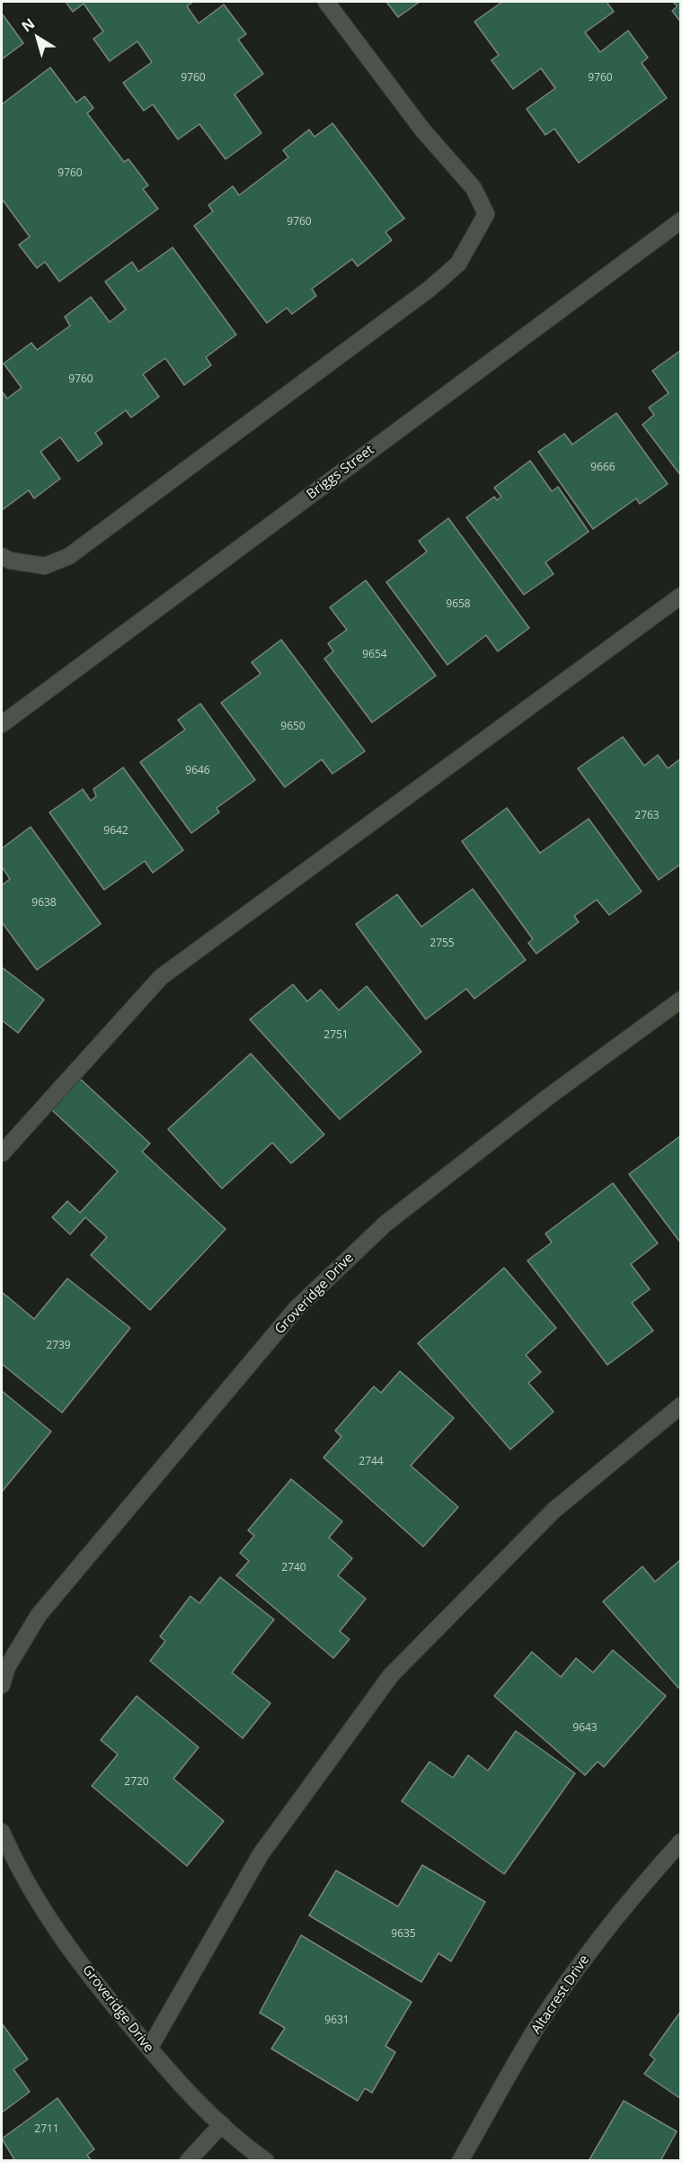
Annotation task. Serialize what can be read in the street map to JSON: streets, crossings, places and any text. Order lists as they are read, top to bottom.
{
  "streets": {
    "street": ["Briggs Street", "Groveridge Drive", "Altacrest Drive"]
  },
  "house_numbers": [
    "9760",
    "9760",
    "9760",
    "9760",
    "9760",
    "9666",
    "9658",
    "9654",
    "9650",
    "9646",
    "2763",
    "9642",
    "9638",
    "2755",
    "2751",
    "2739",
    "2744",
    "2740",
    "9643",
    "2720",
    "9635",
    "9631",
    "2711"
  ],
  "north": "top left"
}
